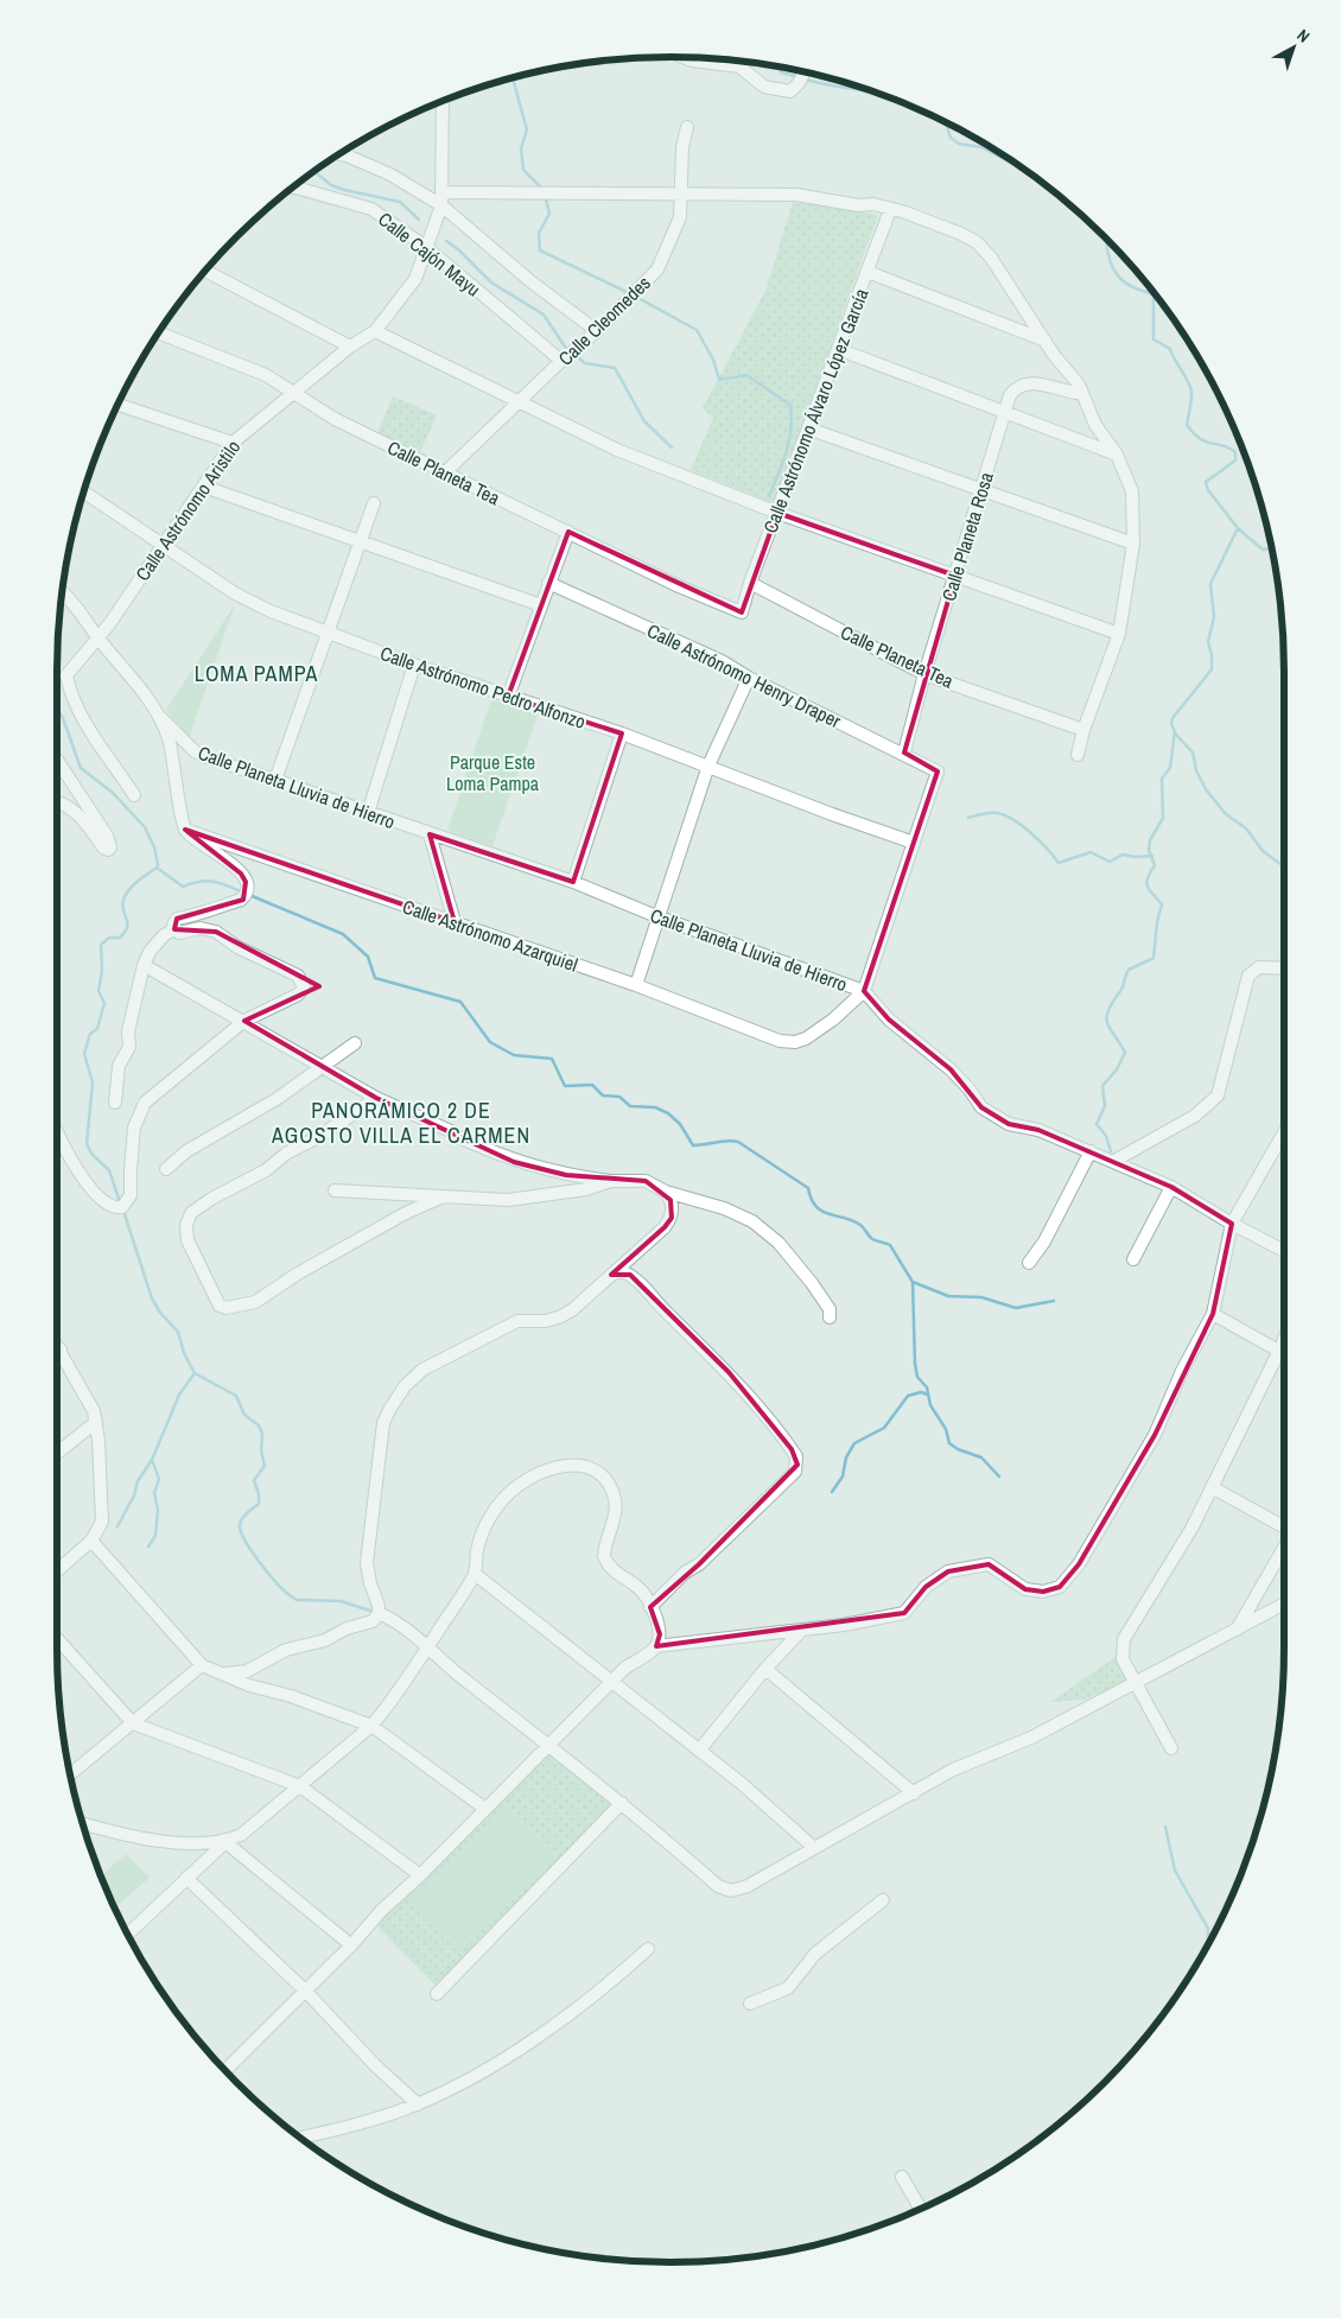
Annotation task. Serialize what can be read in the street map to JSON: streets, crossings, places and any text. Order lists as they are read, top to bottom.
{
  "streets": {
    "street": [
      "Calle Cajón Mayu",
      "Calle Cleomedes",
      "Calle Astrónomo Álvaro López García",
      "Calle Planeta Tea",
      "Calle Astrónomo Aristilo",
      "Calle Planeta Rosa",
      "Calle Astrónomo Henry Draper",
      "Calle Astrónomo Pedro Alfonzo",
      "Calle Planeta Lluvia de Hierro",
      "Calle Astrónomo Azarquiel"
    ]
  },
  "crossings": [
    ["Calle Cajón Mayu", "Calle Cleomedes"],
    ["Calle Cajón Mayu", "Calle Astrónomo Aristilo"],
    ["Calle Cleomedes", "Calle Planeta Tea"],
    ["Calle Astrónomo Álvaro López García", "Calle Planeta Tea"],
    ["Calle Planeta Tea", "Calle Astrónomo Aristilo"],
    ["Calle Planeta Tea", "Calle Planeta Rosa"],
    ["Calle Astrónomo Aristilo", "Calle Astrónomo Pedro Alfonzo"],
    ["Calle Astrónomo Aristilo", "Calle Planeta Lluvia de Hierro"],
    ["Calle Planeta Rosa", "Calle Astrónomo Henry Draper"],
    ["Calle Astrónomo Henry Draper", "Calle Astrónomo Pedro Alfonzo"],
    ["Calle Planeta Lluvia de Hierro", "Calle Astrónomo Azarquiel"]
  ],
  "districts": ["LOMA PAMPA", "PANORÁMICO 2 DE AGOSTO VILLA EL CARMEN"],
  "parks": ["Parque Este Loma Pampa"],
  "north": "top right"
}
